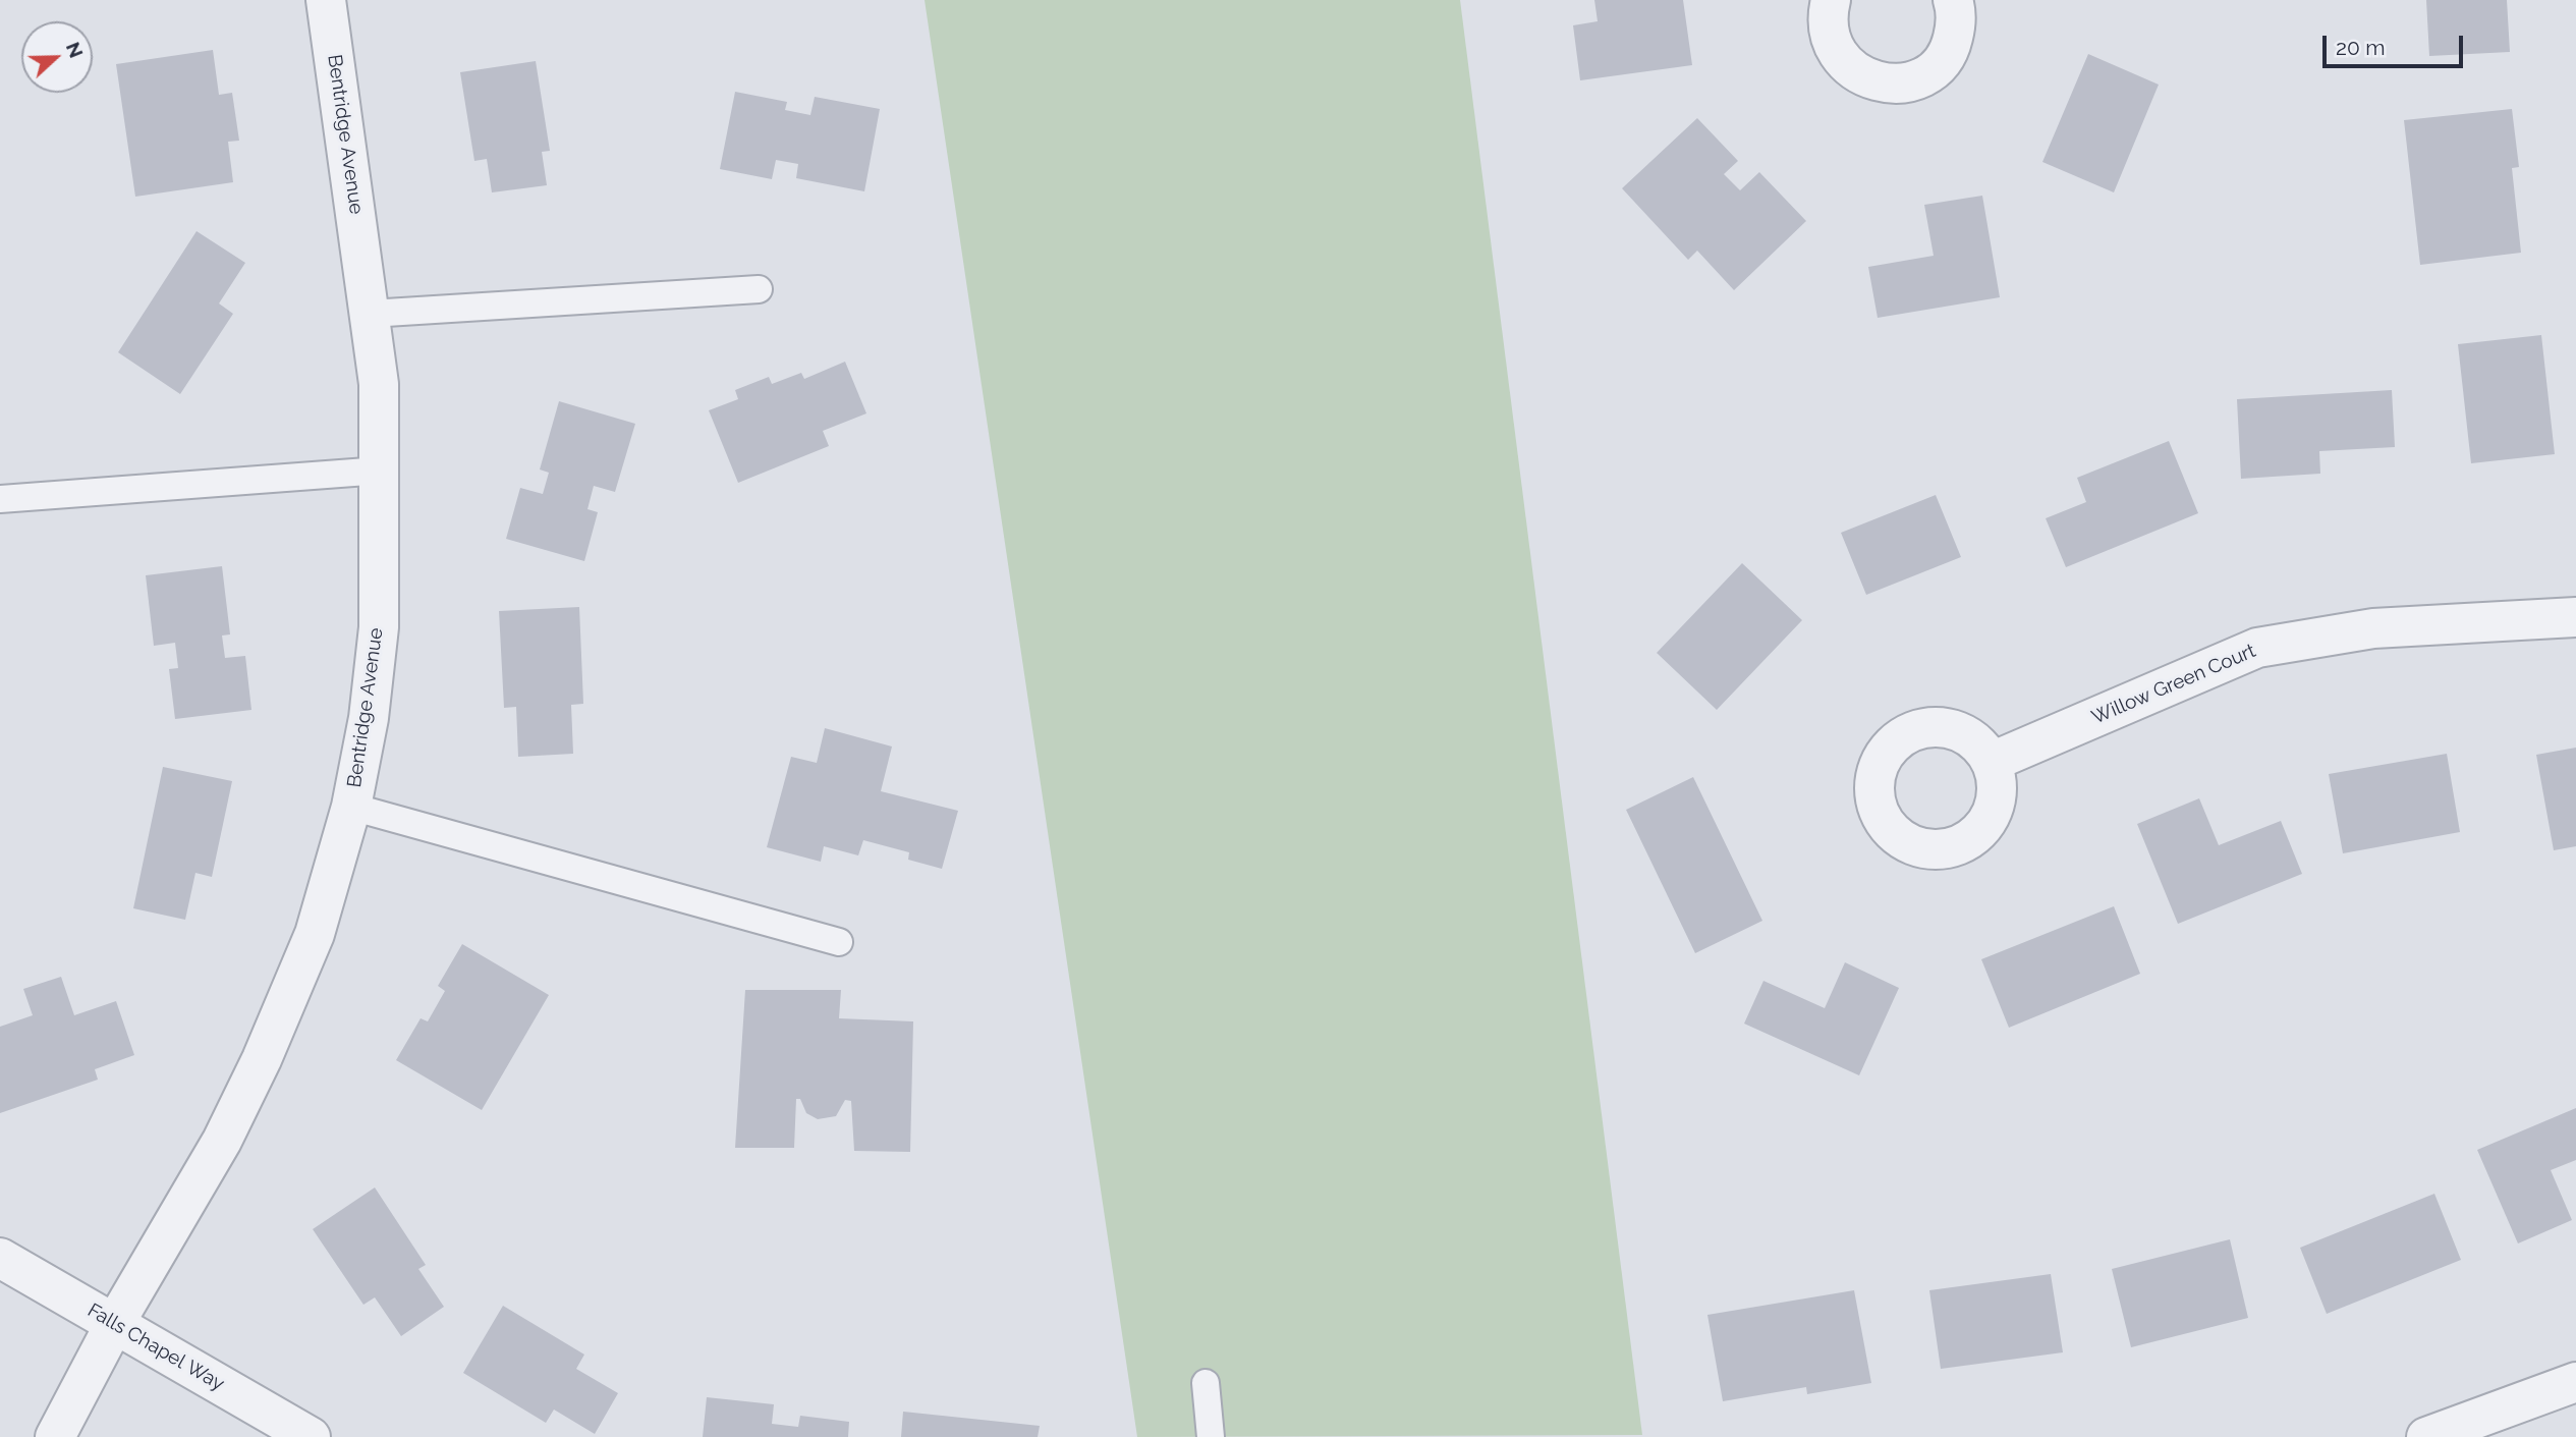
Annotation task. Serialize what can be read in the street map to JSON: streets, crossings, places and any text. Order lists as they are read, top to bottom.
{
  "streets": {
    "street": ["Bentridge Avenue", "Willow Green Court", "Falls Chapel Way"]
  },
  "crossings": [
    ["Bentridge Avenue", "Falls Chapel Way"]
  ],
  "scale_bar": "20 m",
  "north": "right"
}
